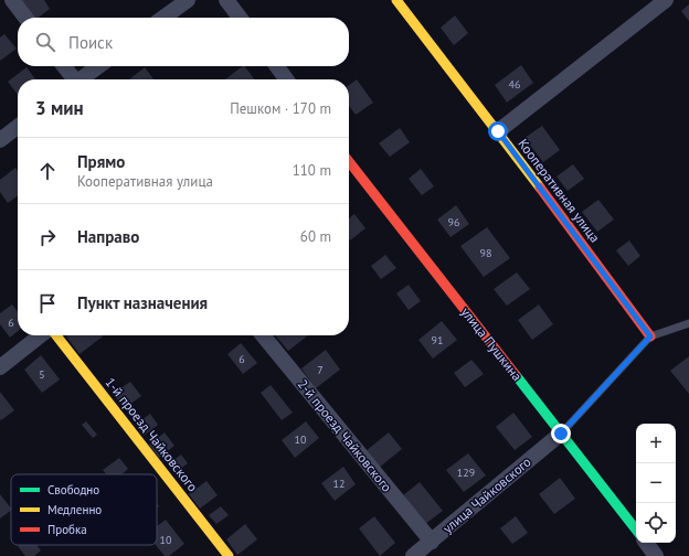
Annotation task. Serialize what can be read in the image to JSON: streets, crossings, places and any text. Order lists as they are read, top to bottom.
{
  "streets": {
    "street": [
      "Кооперативная улица",
      "улица Пушкина",
      "1-й проезд Чайковского",
      "2-й проезд Чайковского",
      "улица Чайковского"
    ]
  },
  "crossings": [
    ["улица Пушкина", "улица Чайковского"],
    ["2-й проезд Чайковского", "улица Чайковского"]
  ],
  "house_numbers": [
    "46",
    "96",
    "98",
    "6",
    "91",
    "6",
    "7",
    "5",
    "10",
    "129",
    "12",
    "10"
  ],
  "legend": ["Свободно", "Медленно", "Пробка"],
  "page": {
    "search": "Поиск",
    "heading": ["3 мин", "Пешком · 170 m"],
    "list": [
      ["Прямо", "Кооперативная улица", "110 m"],
      ["Направо", "60 m"],
      "Пункт назначения"
    ],
    "map_buttons": ["+", "−"]
  }
}
